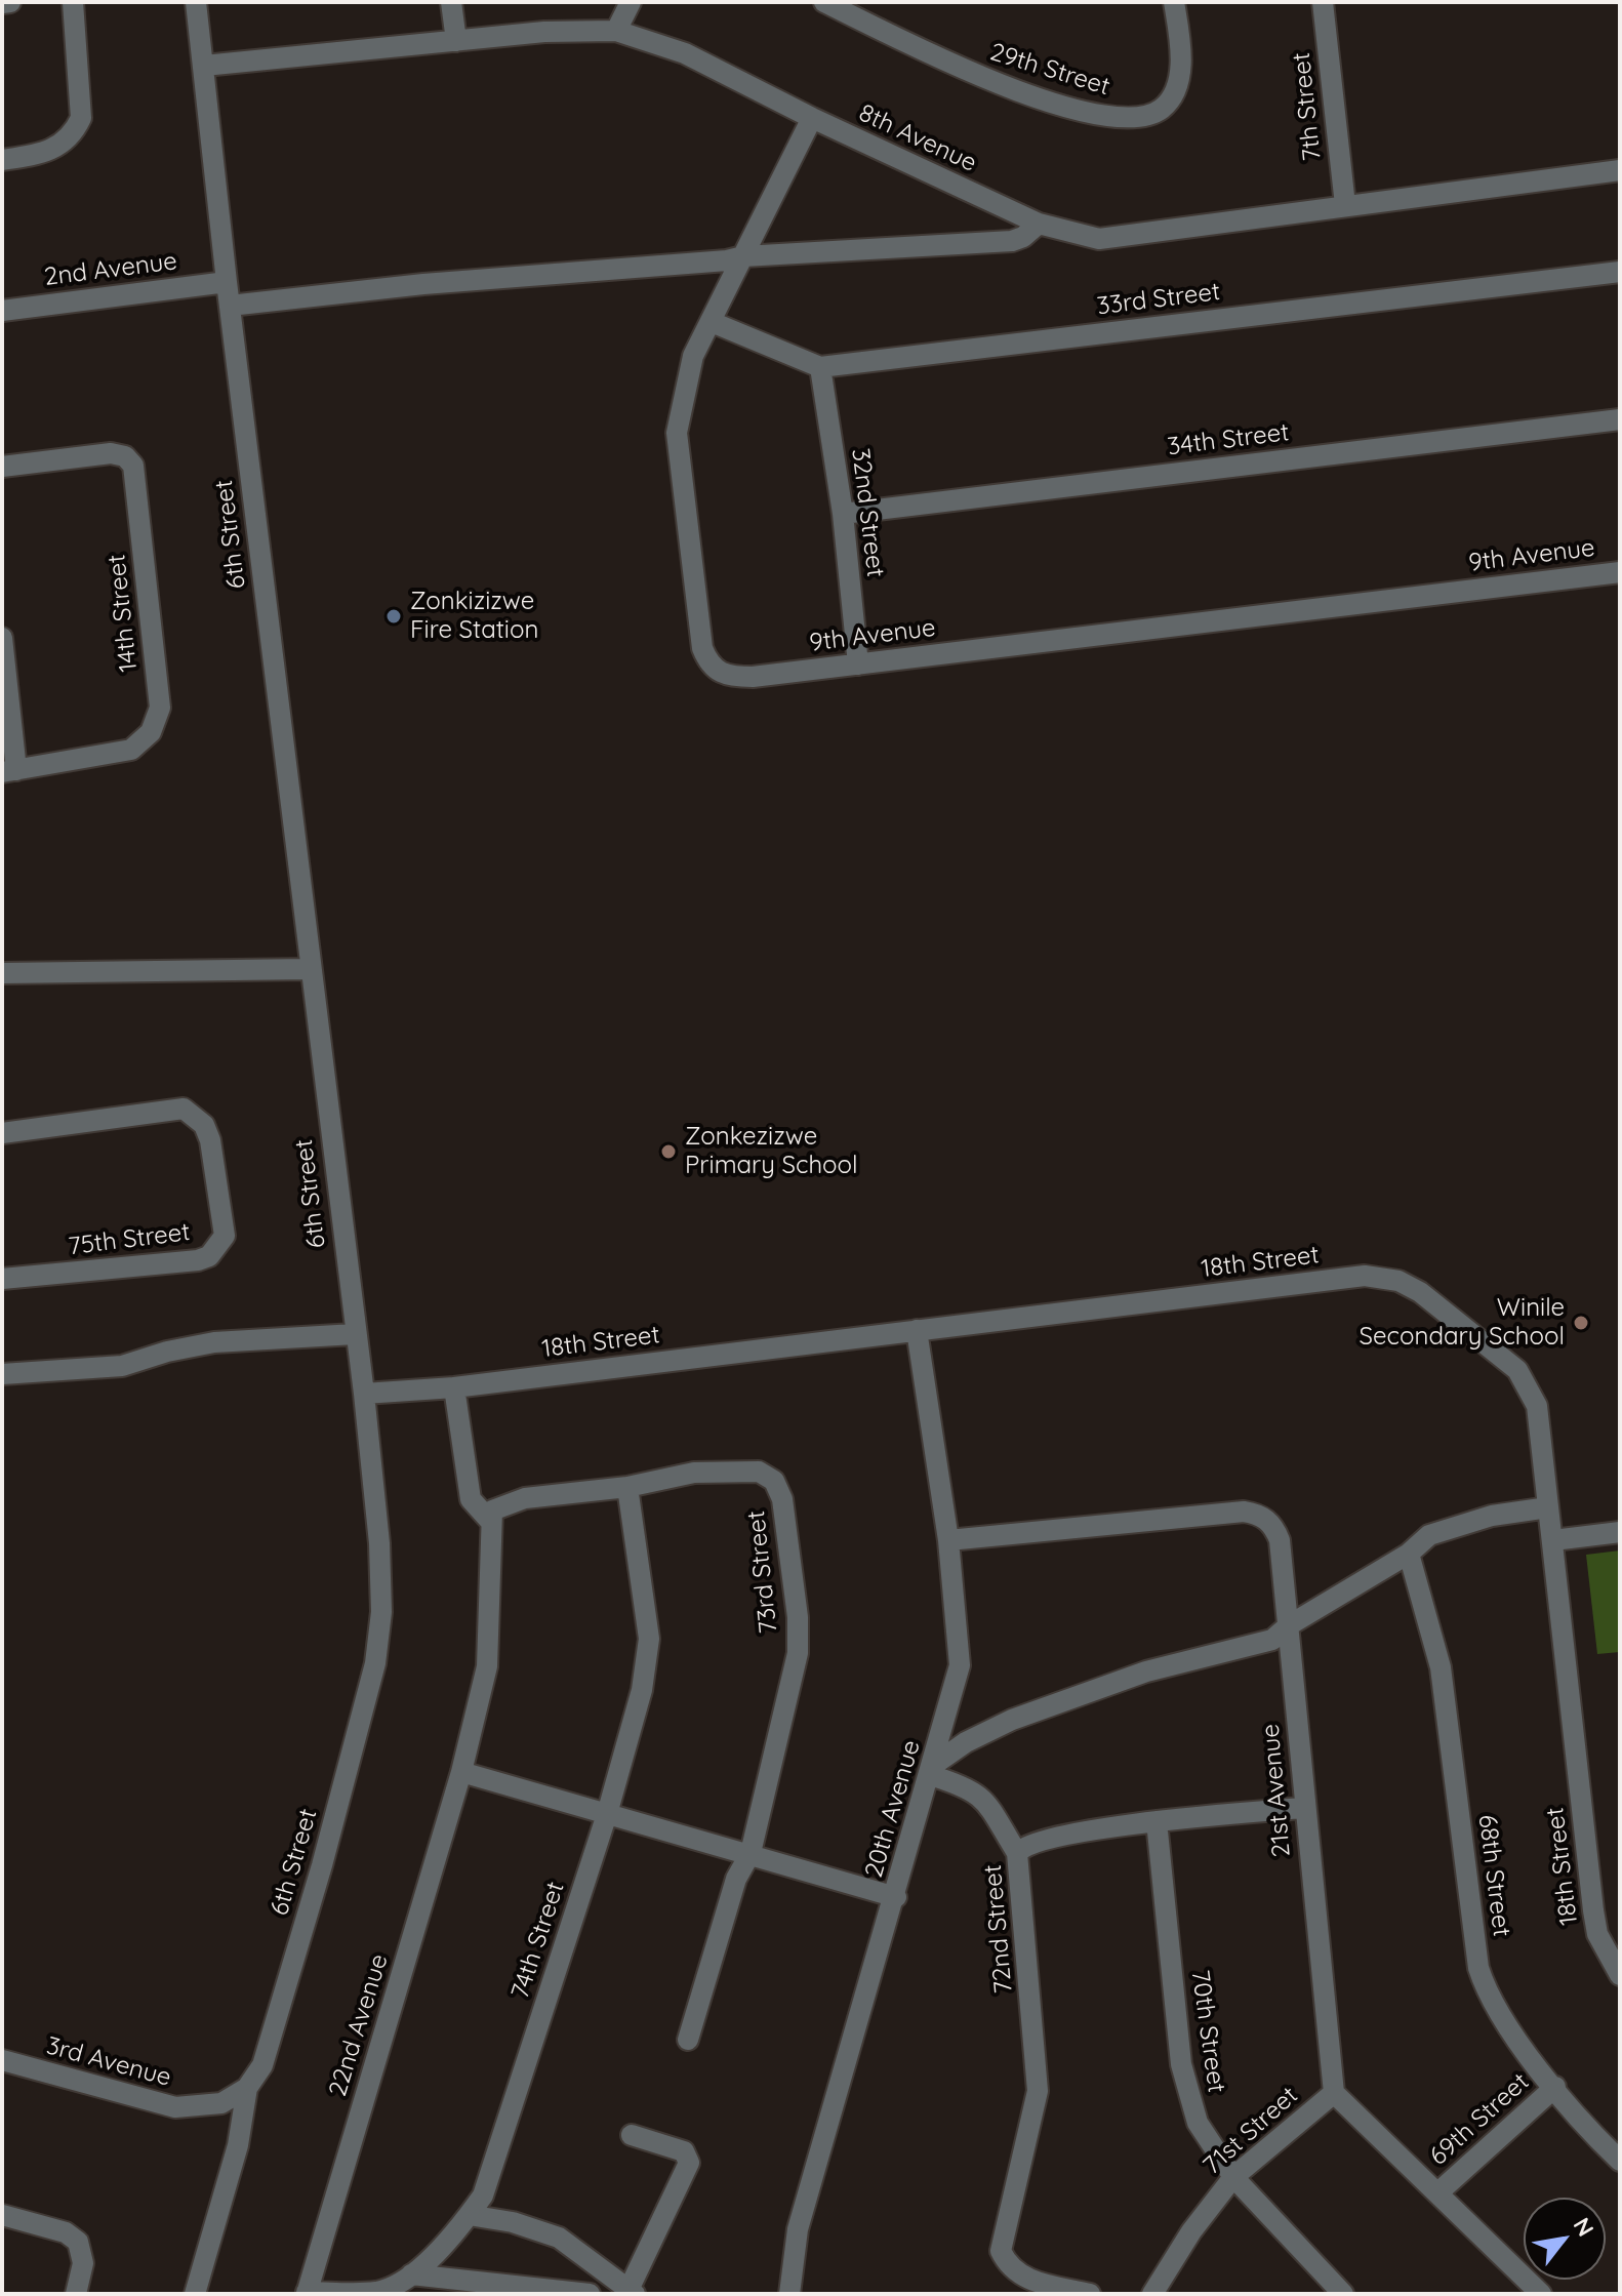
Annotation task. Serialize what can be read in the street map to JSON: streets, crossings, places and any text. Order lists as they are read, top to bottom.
{
  "streets": {
    "street": [
      "29th Street",
      "7th Street",
      "8th Avenue",
      "2nd Avenue",
      "33rd Street",
      "34th Street",
      "32nd Street",
      "6th Street",
      "9th Avenue",
      "14th Street",
      "75th Street",
      "18th Street",
      "73rd Street",
      "21st Avenue",
      "20th Avenue",
      "68th Street",
      "72nd Street",
      "74th Street",
      "22nd Avenue",
      "70th Street",
      "3rd Avenue",
      "69th Street",
      "71st Street"
    ]
  },
  "crossings": [
    ["7th Street", "8th Avenue"],
    ["8th Avenue", "6th Street"],
    ["8th Avenue", "9th Avenue"],
    ["2nd Avenue", "6th Street"],
    ["33rd Street", "32nd Street"],
    ["33rd Street", "9th Avenue"],
    ["34th Street", "32nd Street"],
    ["32nd Street", "9th Avenue"],
    ["6th Street", "18th Street"],
    ["6th Street", "3rd Avenue"],
    ["18th Street", "20th Avenue"],
    ["73rd Street", "74th Street"],
    ["73rd Street", "22nd Avenue"],
    ["21st Avenue", "20th Avenue"],
    ["21st Avenue", "72nd Street"],
    ["21st Avenue", "71st Street"],
    ["68th Street", "69th Street"],
    ["72nd Street", "70th Street"],
    ["74th Street", "22nd Avenue"],
    ["70th Street", "71st Street"]
  ],
  "places": ["Zonkizizwe Fire Station", "Zonkezizwe Primary School", "Winile Secondary School"],
  "north": "top right"
}
